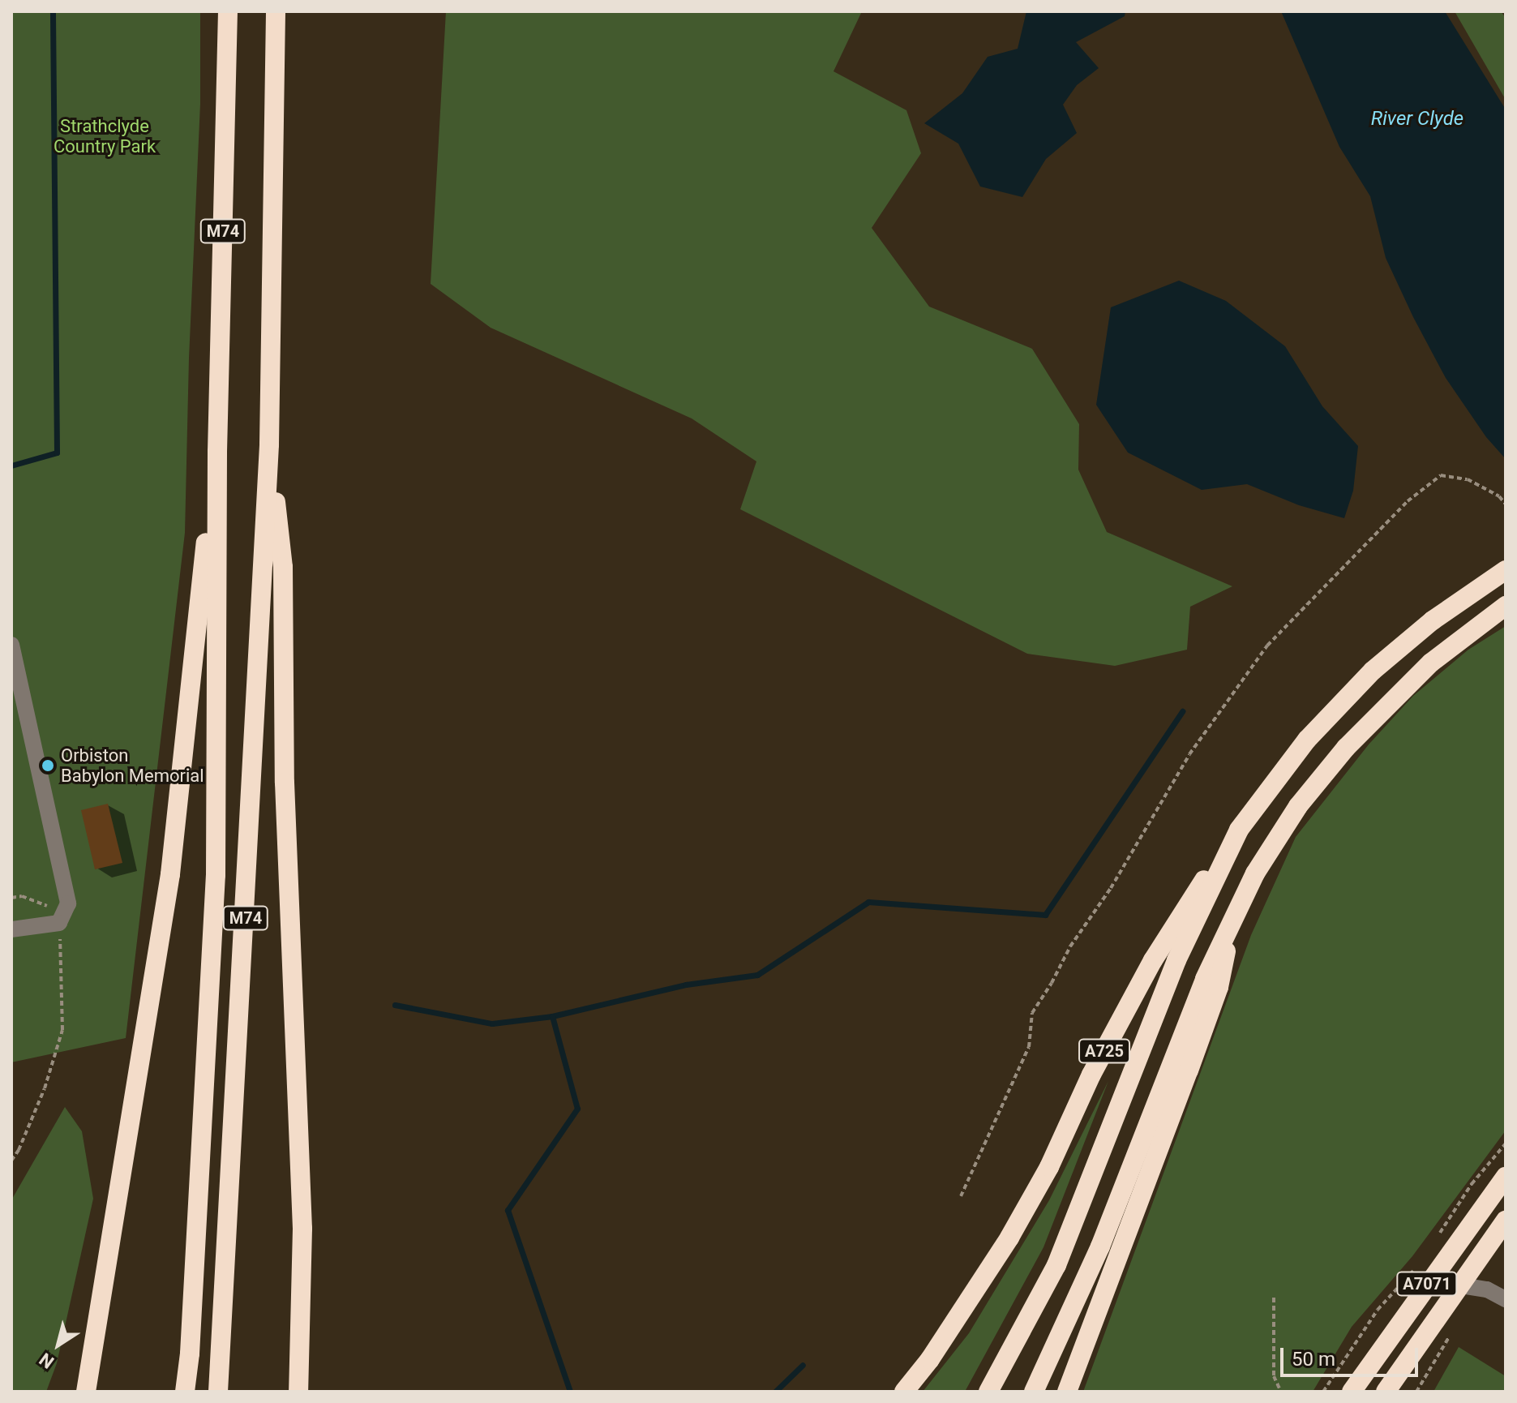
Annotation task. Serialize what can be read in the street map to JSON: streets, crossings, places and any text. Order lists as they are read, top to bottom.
{
  "streets": {
    "highway": ["M74", "A725", "A7071"]
  },
  "water": ["River Clyde"],
  "parks": ["Strathclyde Country Park"],
  "places": ["Orbiston Babylon Memorial"],
  "scale_bar": "50 m",
  "north": "bottom left"
}
